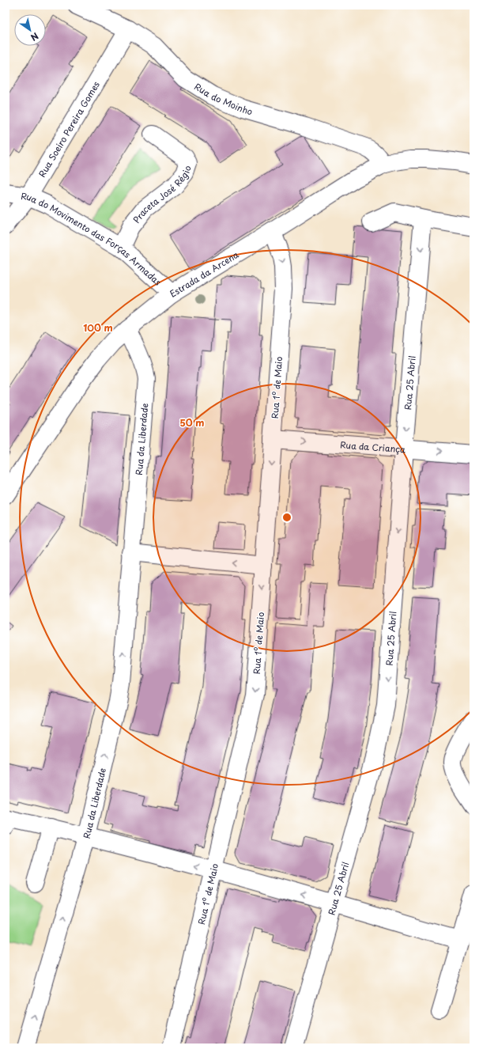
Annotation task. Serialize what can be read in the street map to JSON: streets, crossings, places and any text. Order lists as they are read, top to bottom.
{
  "streets": {
    "street": [
      "Rua do Moinho",
      "Rua Soeiro Pereira Gomes",
      "Praceta José Régio",
      "Rua do Movimento das Forças Armadas",
      "Estrada da Arcena",
      "Rua 25 Abril",
      "Rua 1º de Maio",
      "Rua da Liberdade",
      "Rua da Criança"
    ]
  },
  "crossings": [
    ["Rua do Moinho", "Rua Soeiro Pereira Gomes"],
    ["Rua do Moinho", "Estrada da Arcena"],
    ["Rua Soeiro Pereira Gomes", "Rua do Movimento das Forças Armadas"],
    ["Praceta José Régio", "Rua do Movimento das Forças Armadas"],
    ["Rua do Movimento das Forças Armadas", "Estrada da Arcena"],
    ["Estrada da Arcena", "Rua 1º de Maio"],
    ["Estrada da Arcena", "Rua da Liberdade"],
    ["Rua 25 Abril", "Rua da Criança"],
    ["Rua 1º de Maio", "Rua da Criança"]
  ],
  "one_way": [
    "Rua 25 Abril",
    "Rua 1º de Maio",
    "Rua da Liberdade",
    "Rua da Criança"
  ],
  "north": "bottom right",
  "rings": ["100 m", "50 m"]
}
